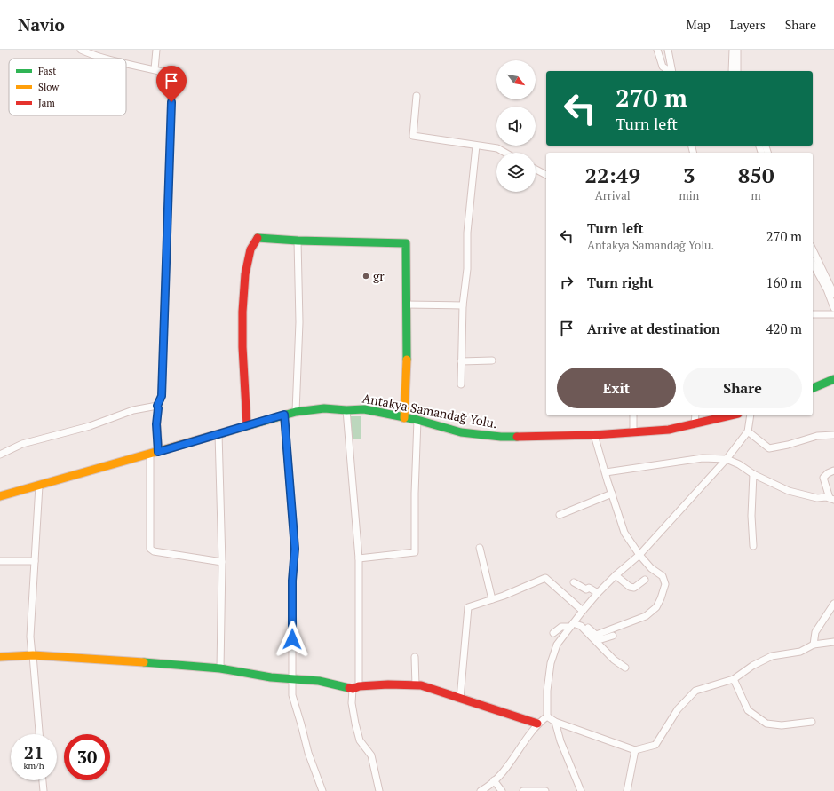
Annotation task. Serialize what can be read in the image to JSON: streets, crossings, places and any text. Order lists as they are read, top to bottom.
{
  "streets": {
    "street": ["Antakya Samandağ Yolu."]
  },
  "places": ["gr"],
  "legend": ["Fast", "Slow", "Jam"],
  "north": "bottom right",
  "page": {
    "header": "Navio",
    "nav": ["Map", "Layers", "Share"],
    "turn": ["270 m", "Turn left"],
    "eta": [
      "22:49",
      "Arrival",
      "3",
      "min",
      "850",
      "m"
    ],
    "list": [
      {
        "name": "Turn left",
        "note": "Antakya Samandağ Yolu.",
        "value": "270 m"
      },
      {
        "name": "Turn right",
        "value": "160 m"
      },
      {
        "name": "Arrive at destination",
        "value": "420 m"
      }
    ],
    "buttons": ["Exit", "Share"],
    "speed": "21 km/h",
    "limit": "30"
  }
}
